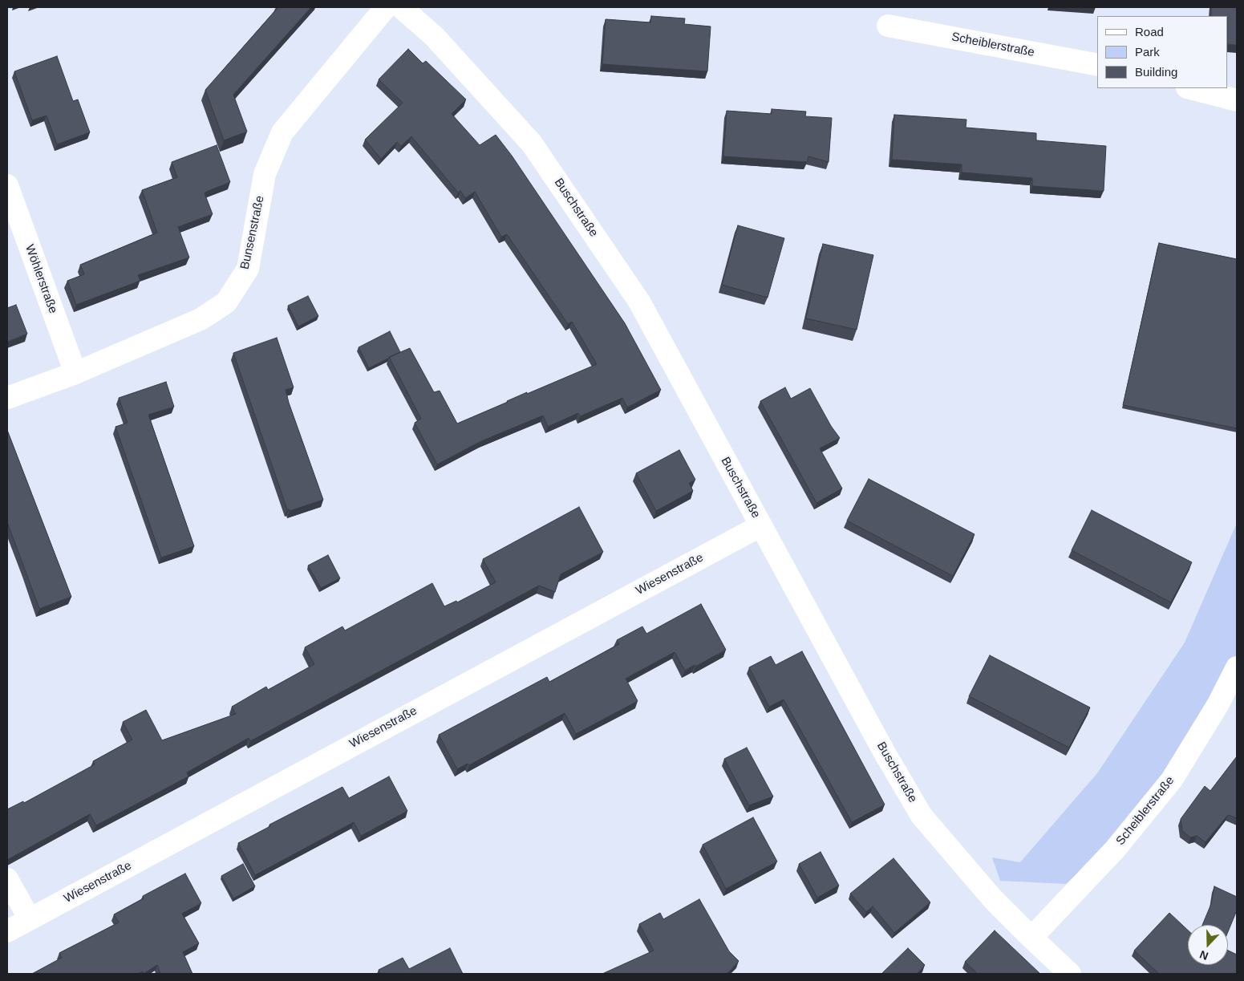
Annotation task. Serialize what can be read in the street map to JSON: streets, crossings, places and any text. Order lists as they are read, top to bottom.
{
  "streets": {
    "street": [
      "Scheiblerstraße",
      "Buschstraße",
      "Bunsenstraße",
      "Wöhlerstraße",
      "Wiesenstraße"
    ]
  },
  "crossings": [
    ["Scheiblerstraße", "Buschstraße"],
    ["Buschstraße", "Wiesenstraße"],
    ["Bunsenstraße", "Wöhlerstraße"]
  ],
  "legend": ["Road", "Park", "Building"],
  "north": "bottom"
}
